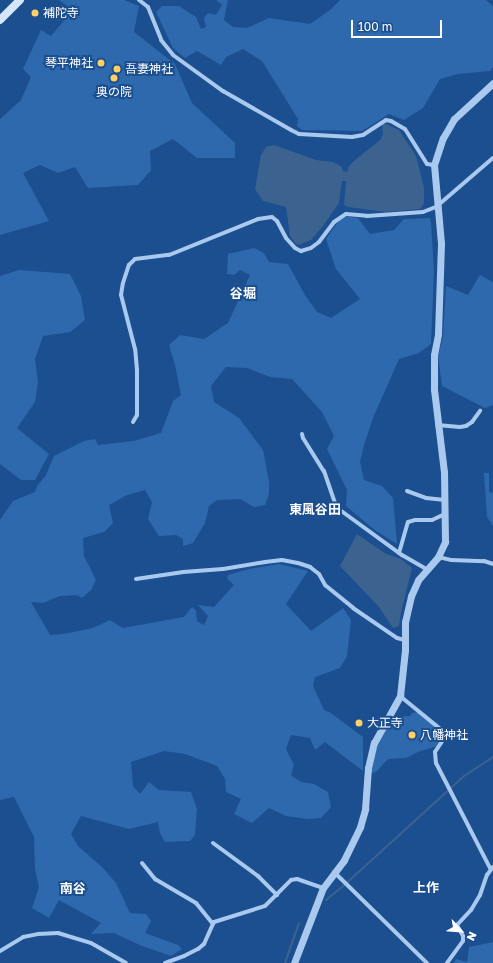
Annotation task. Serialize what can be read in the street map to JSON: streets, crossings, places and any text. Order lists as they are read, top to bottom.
{
  "districts": [
    "谷堀",
    "東風谷田",
    "上作",
    "南谷"
  ],
  "places": [
    "補陀寺",
    "琴平神社",
    "吾妻神社",
    "奥の院",
    "大正寺",
    "八幡神社"
  ],
  "scale_bar": "100 m",
  "north": "bottom right"
}
